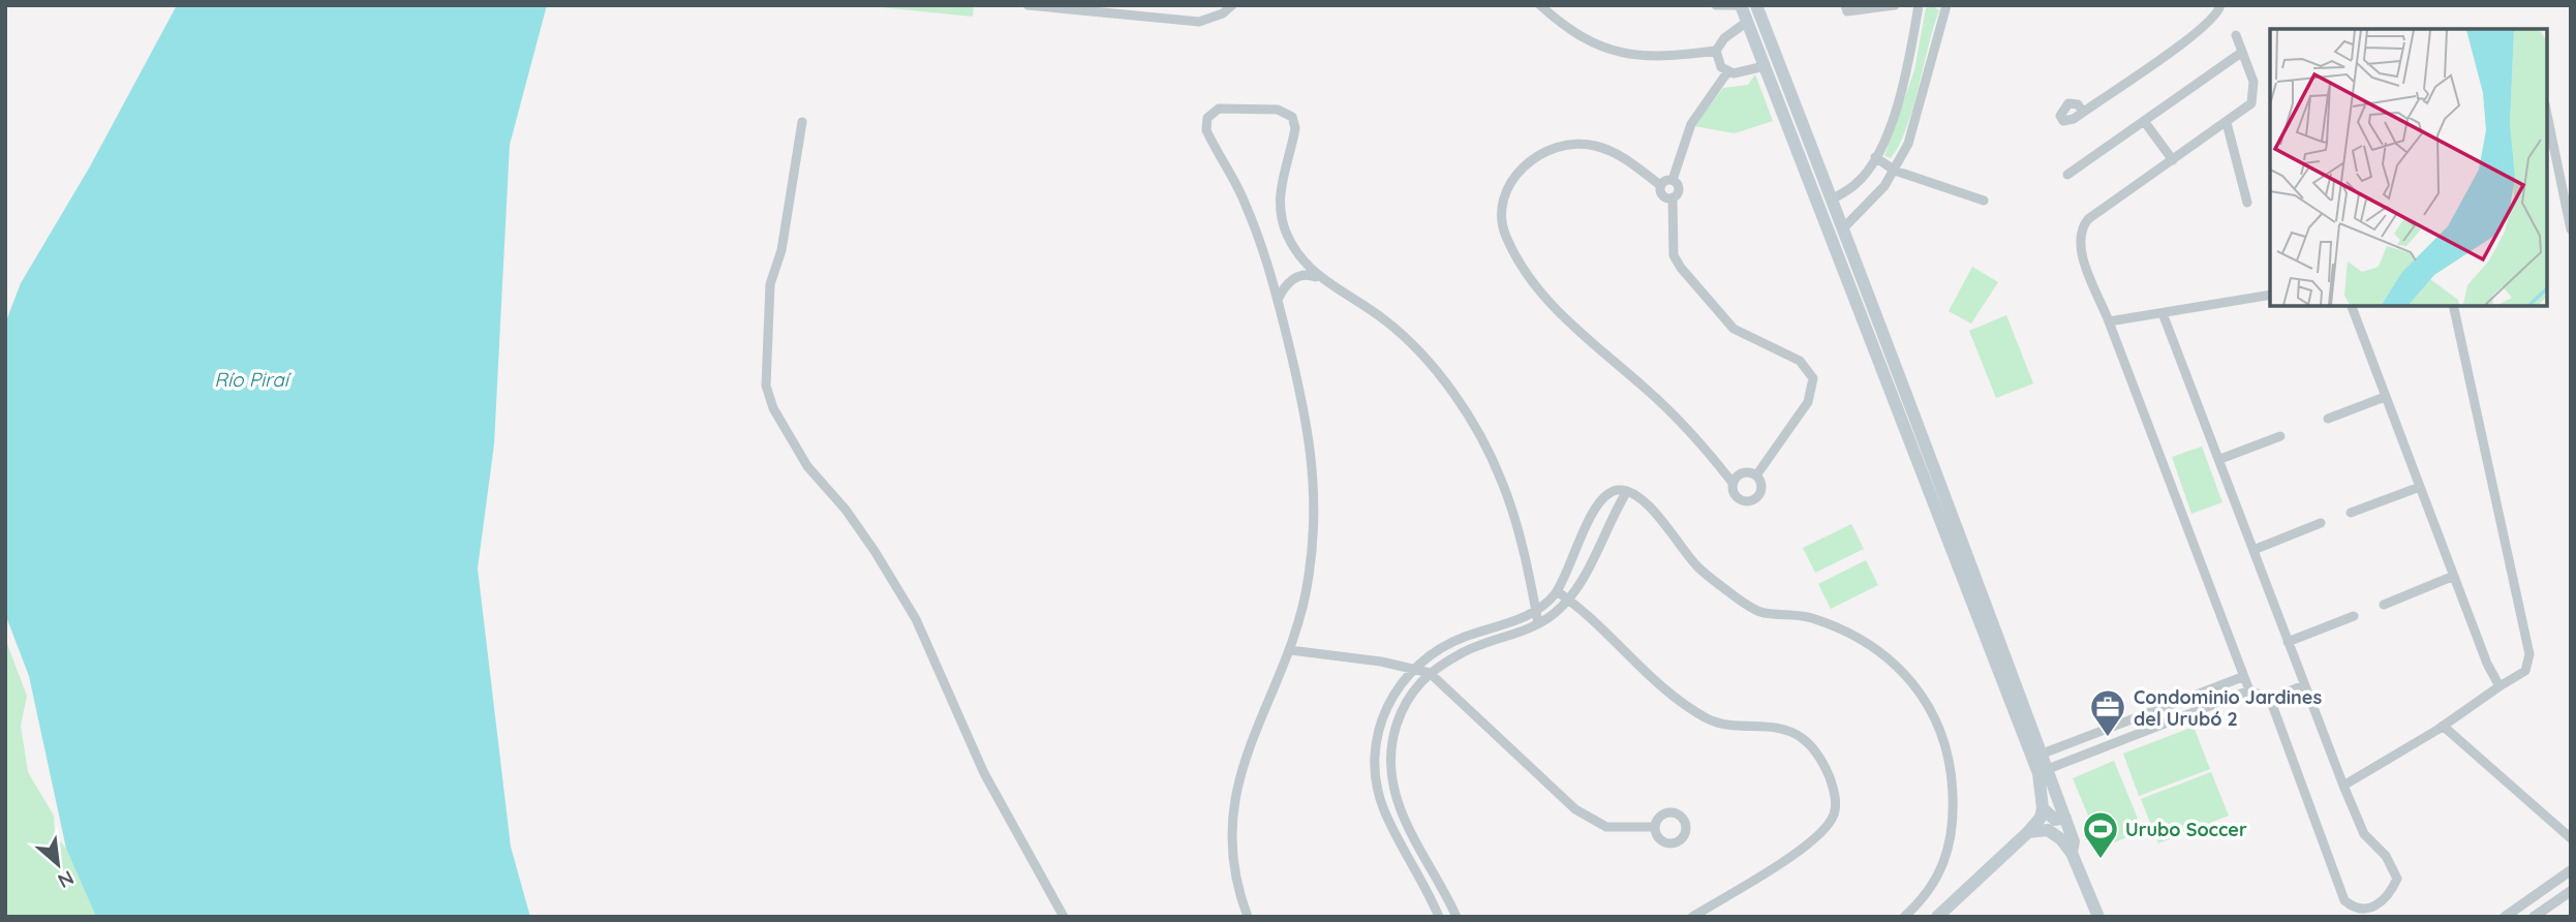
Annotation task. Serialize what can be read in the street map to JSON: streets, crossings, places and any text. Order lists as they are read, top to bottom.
{
  "water": ["Río Piraí"],
  "places": {
    "office": ["Condominio Jardines del Urubó 2"],
    "sports": ["Urubo Soccer"]
  },
  "north": "bottom right"
}
